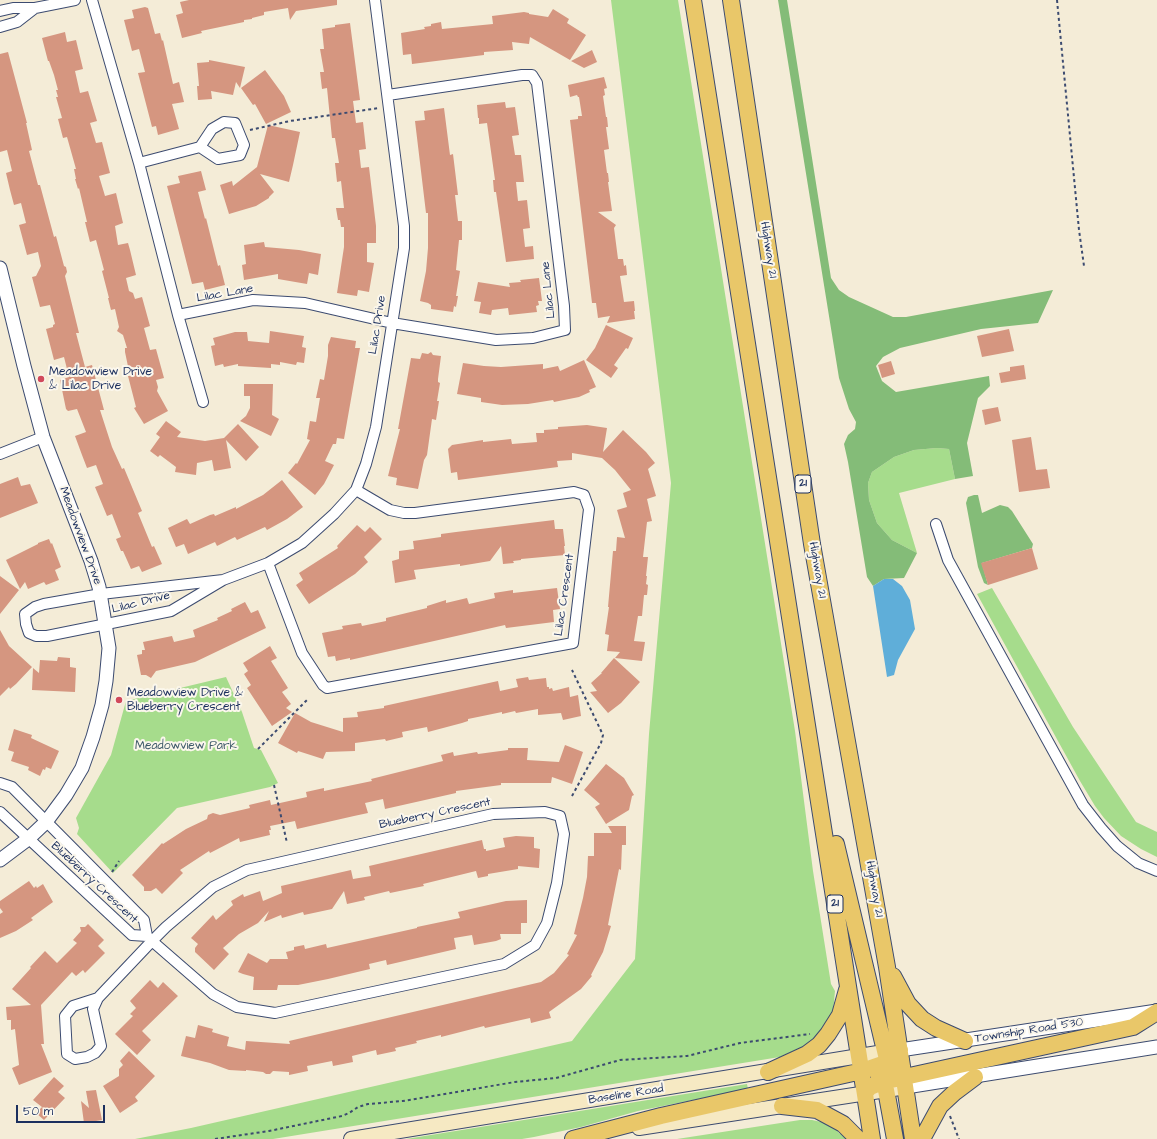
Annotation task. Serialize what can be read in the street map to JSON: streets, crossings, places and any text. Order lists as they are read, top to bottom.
{
  "streets": {
    "main road": ["Highway 21", "21", "Baseline Road"],
    "street": [
      "Lilac Lane",
      "Lilac Drive",
      "Meadowview Drive",
      "Lilac Crescent",
      "Blueberry Crescent",
      "Township Road 530"
    ]
  },
  "crossings": [
    ["Highway 21", "Township Road 530"],
    ["Highway 21", "Baseline Road"],
    ["Lilac Lane", "Lilac Drive"],
    ["Lilac Drive", "Meadowview Drive"],
    ["Lilac Drive", "Lilac Crescent"],
    ["Meadowview Drive", "Blueberry Crescent"],
    ["Township Road 530", "Baseline Road"]
  ],
  "parks": ["Meadowview Park"],
  "places": ["Meadowview Drive & Lilac Drive", "Meadowview Drive & Blueberry Crescent"],
  "scale_bar": "50 m"
}
